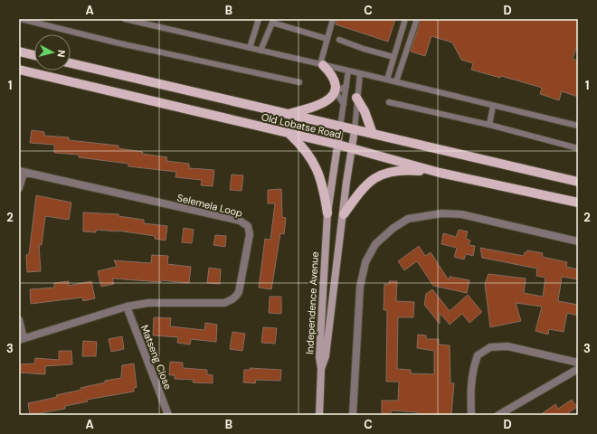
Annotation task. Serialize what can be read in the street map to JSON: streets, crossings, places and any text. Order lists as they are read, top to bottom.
{
  "streets": {
    "main road": ["Old Lobatse Road"],
    "street": ["Selemela Loop", "Independence Avenue", "Matseng Close"]
  },
  "crossings": [
    ["Old Lobatse Road", "Independence Avenue"],
    ["Selemela Loop", "Matseng Close"]
  ],
  "north": "right",
  "grid": {
    "columns": [
      "A",
      "B",
      "C",
      "D"
    ],
    "rows": ["1", "2", "3"]
  }
}
